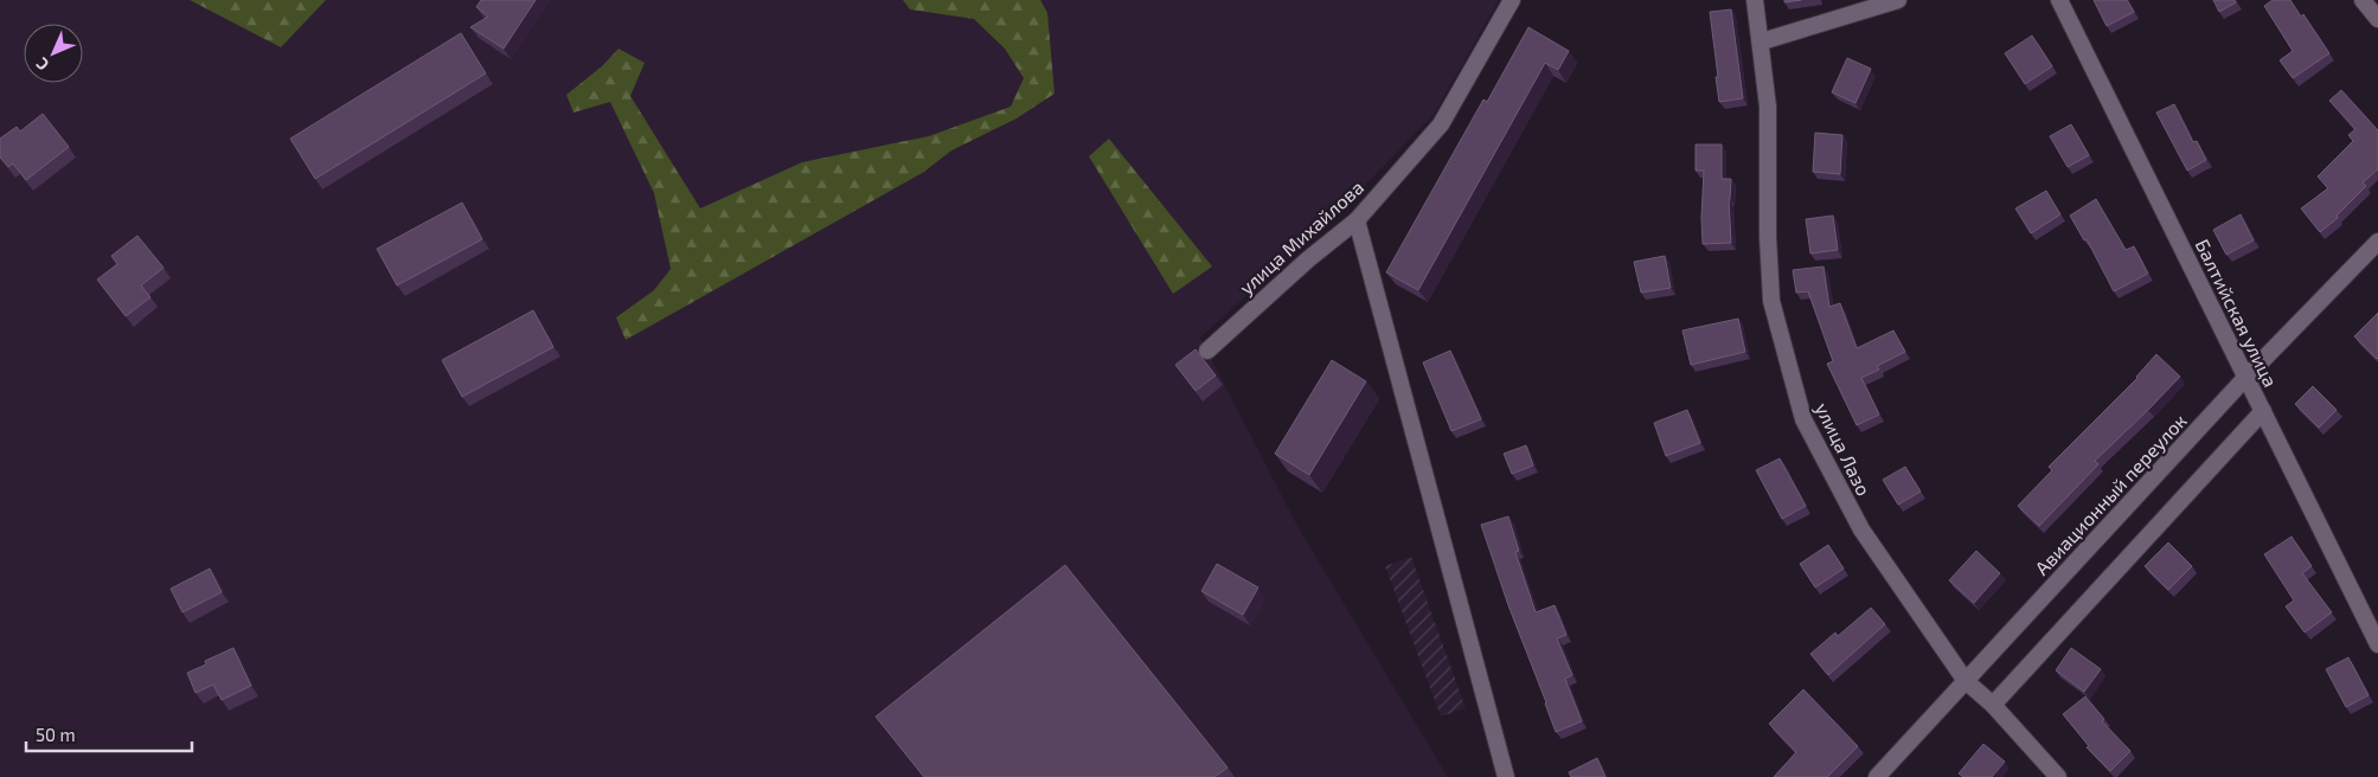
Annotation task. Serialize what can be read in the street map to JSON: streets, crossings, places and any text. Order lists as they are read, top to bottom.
{
  "streets": {
    "street": [
      "улица Михайлова",
      "Балтийская улица",
      "улица Лазо",
      "Авиационный переулок"
    ]
  },
  "crossings": [
    ["Балтийская улица", "Авиационный переулок"],
    ["улица Лазо", "Авиационный переулок"]
  ],
  "scale_bar": "50 m",
  "north": "bottom left"
}
